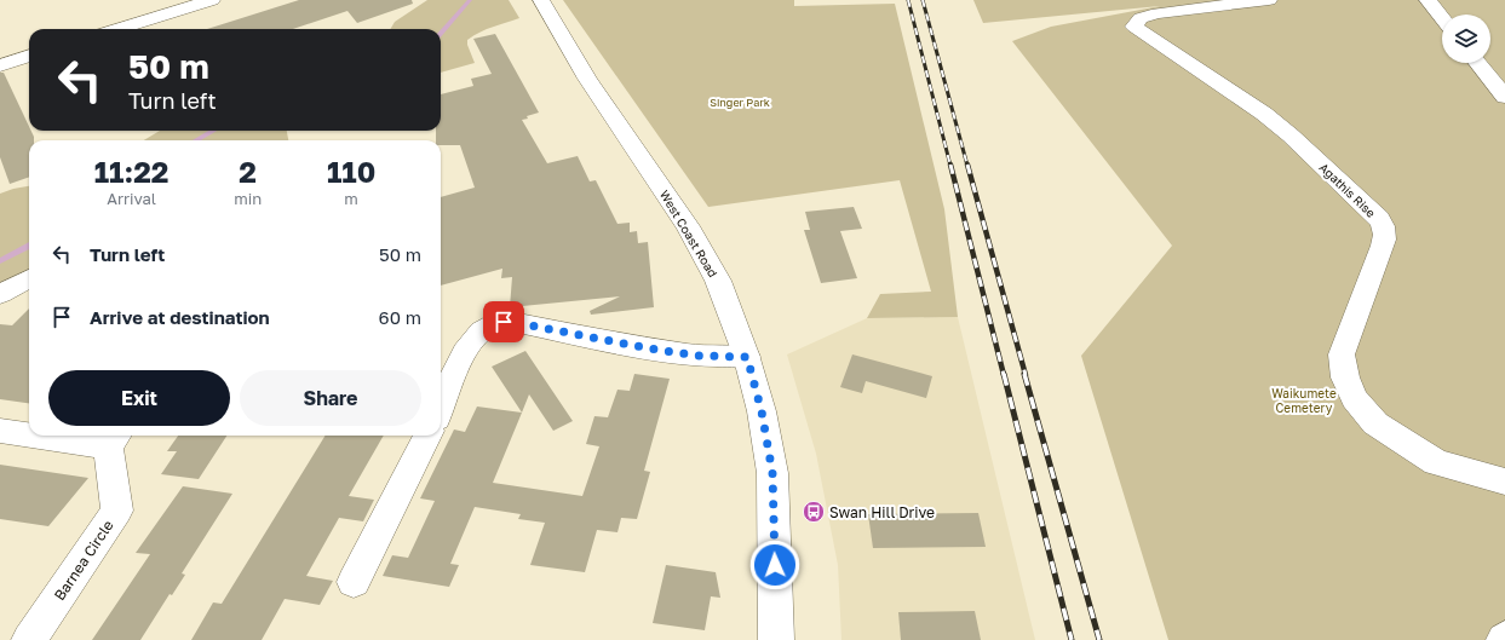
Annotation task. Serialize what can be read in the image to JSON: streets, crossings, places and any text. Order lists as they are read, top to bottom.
{
  "streets": {
    "main road": ["Agathis Rise", "West Coast Road", "Barnea Circle"]
  },
  "parks": ["Singer Park", "Waikumete Cemetery"],
  "places": {
    "bus stop": ["Swan Hill Drive"]
  },
  "page": {
    "turn": ["50 m", "Turn left"],
    "eta": [
      "11:22",
      "Arrival",
      "2",
      "min",
      "110",
      "m"
    ],
    "list": [
      {
        "name": "Turn left",
        "value": "50 m"
      },
      {
        "name": "Arrive at destination",
        "value": "60 m"
      }
    ],
    "buttons": ["Exit", "Share"]
  }
}
